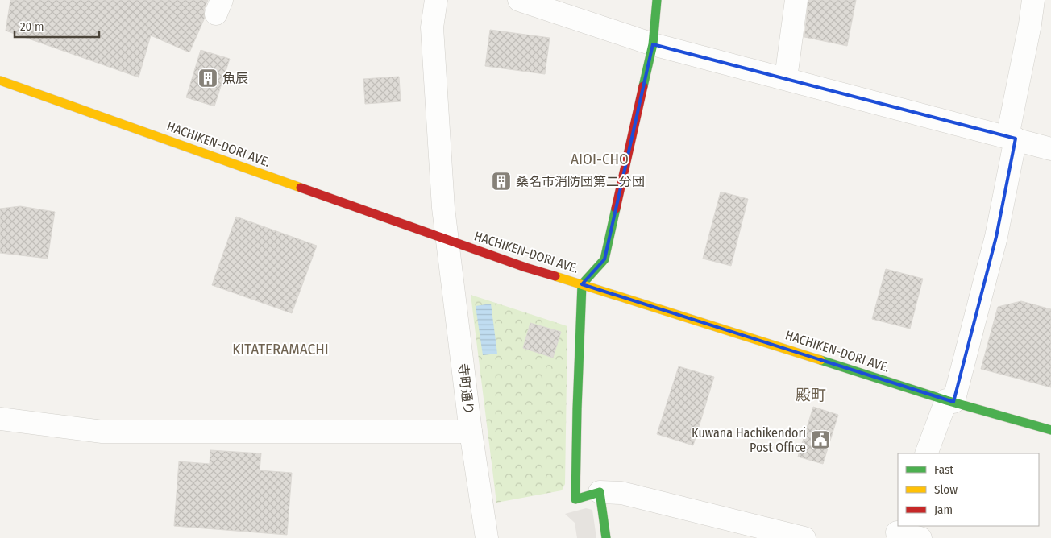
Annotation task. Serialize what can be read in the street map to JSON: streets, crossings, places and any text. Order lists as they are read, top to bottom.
{
  "streets": {
    "street": ["HACHIKEN-DORI AVE.", "寺町通り"]
  },
  "crossings": [
    ["HACHIKEN-DORI AVE.", "寺町通り"]
  ],
  "districts": ["AIOI-CHO", "KITATERAMACHI", "殿町"],
  "places": {
    "building": ["魚辰", "桑名市消防団第二分団"],
    "public building": ["Kuwana Hachikendori Post Office"]
  },
  "legend": ["Fast", "Slow", "Jam"],
  "scale_bar": "20 m"
}
